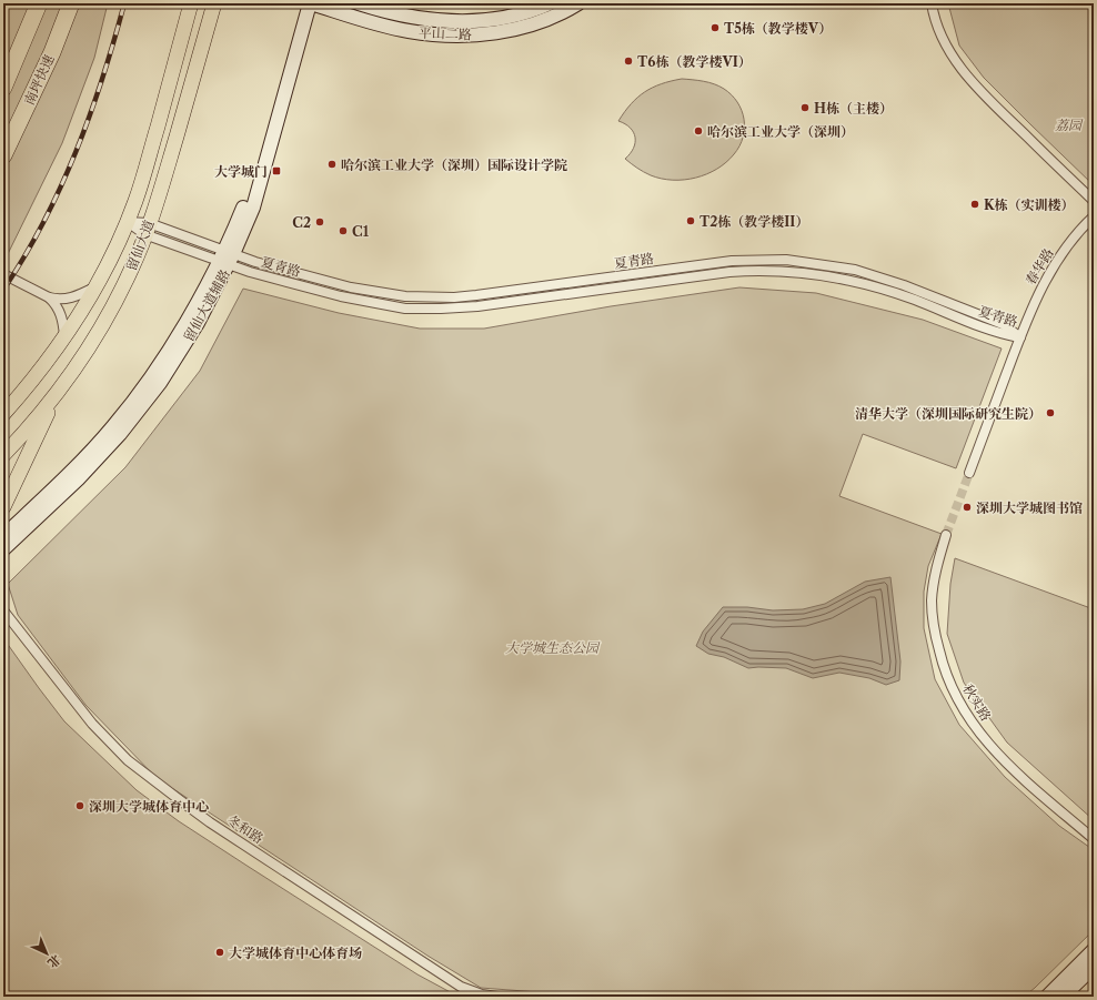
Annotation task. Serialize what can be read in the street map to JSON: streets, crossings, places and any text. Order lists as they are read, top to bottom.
{
  "streets": {
    "highway": ["南坪快速"],
    "main road": ["平山二路", "留仙大道", "留仙大道辅路"],
    "street": [
      "夏青路",
      "春华路",
      "秋实路",
      "冬和路"
    ]
  },
  "crossings": [
    ["平山二路", "留仙大道辅路"],
    ["留仙大道", "夏青路"],
    ["夏青路", "春华路"],
    ["夏青路", "留仙大道辅路"]
  ],
  "parks": ["荔园", "大学城生态公园"],
  "places": {
    "other": [
      "T5栋（教学楼V）",
      "T6栋（教学楼VI）",
      "H栋（主楼）",
      "哈尔滨工业大学（深圳）",
      "哈尔滨工业大学（深圳）国际设计学院",
      "K栋（实训楼）",
      "T2栋（教学楼II）",
      "C2",
      "C1",
      "清华大学（深圳国际研究生院）",
      "深圳大学城图书馆",
      "深圳大学城体育中心",
      "大学城体育中心体育场"
    ],
    "transit": ["大学城门"]
  },
  "north": "bottom right"
}
